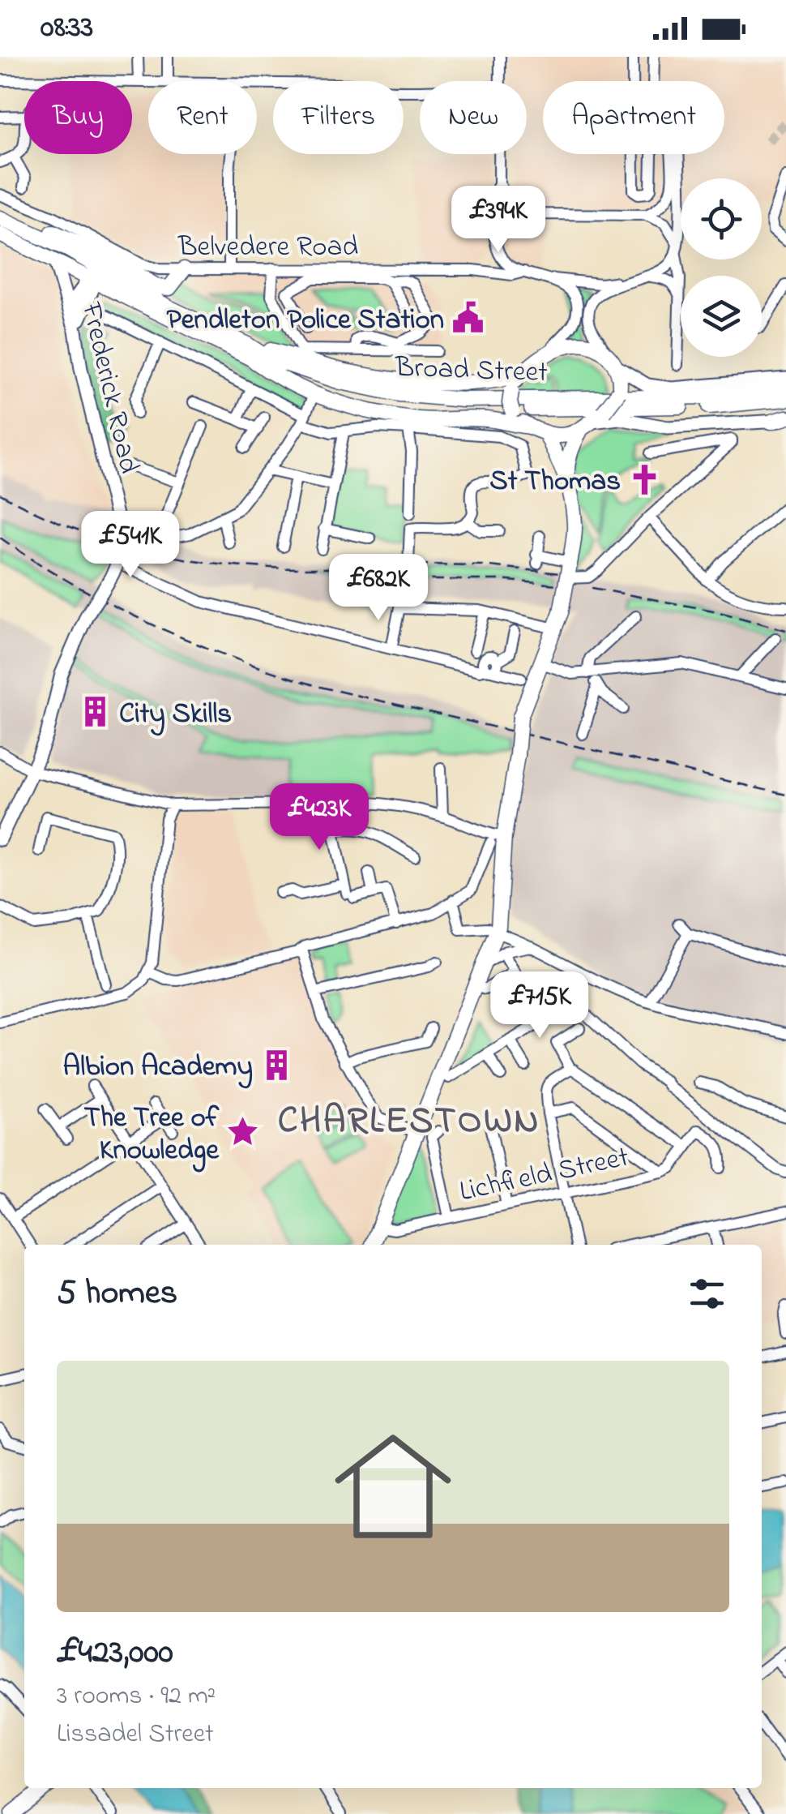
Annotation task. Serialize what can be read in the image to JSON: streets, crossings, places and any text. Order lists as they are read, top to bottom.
{
  "streets": {
    "highway": ["Broad Street"],
    "main road": ["Frederick Road"],
    "street": ["Belvedere Road", "Lichfield Street"]
  },
  "crossings": [
    ["Broad Street", "Frederick Road"]
  ],
  "districts": ["CHARLESTOWN"],
  "places": {
    "public building": ["Pendleton Police Station"],
    "church": ["St Thomas"],
    "building": ["City Skills", "Albion Academy"],
    "place": ["The Tree of Knowledge"]
  },
  "page": {
    "status": "08:33",
    "chip": [
      "Buy",
      "Rent",
      "Filters",
      "New",
      "Apartment"
    ],
    "price": [
      "£394K",
      "£541K",
      "£682K",
      "£423K",
      "£715K"
    ],
    "heading": "5 homes",
    "list": [
      {
        "name": "£423,000",
        "note": "3 rooms · 92 m² · Lissadel Street"
      }
    ]
  }
}
